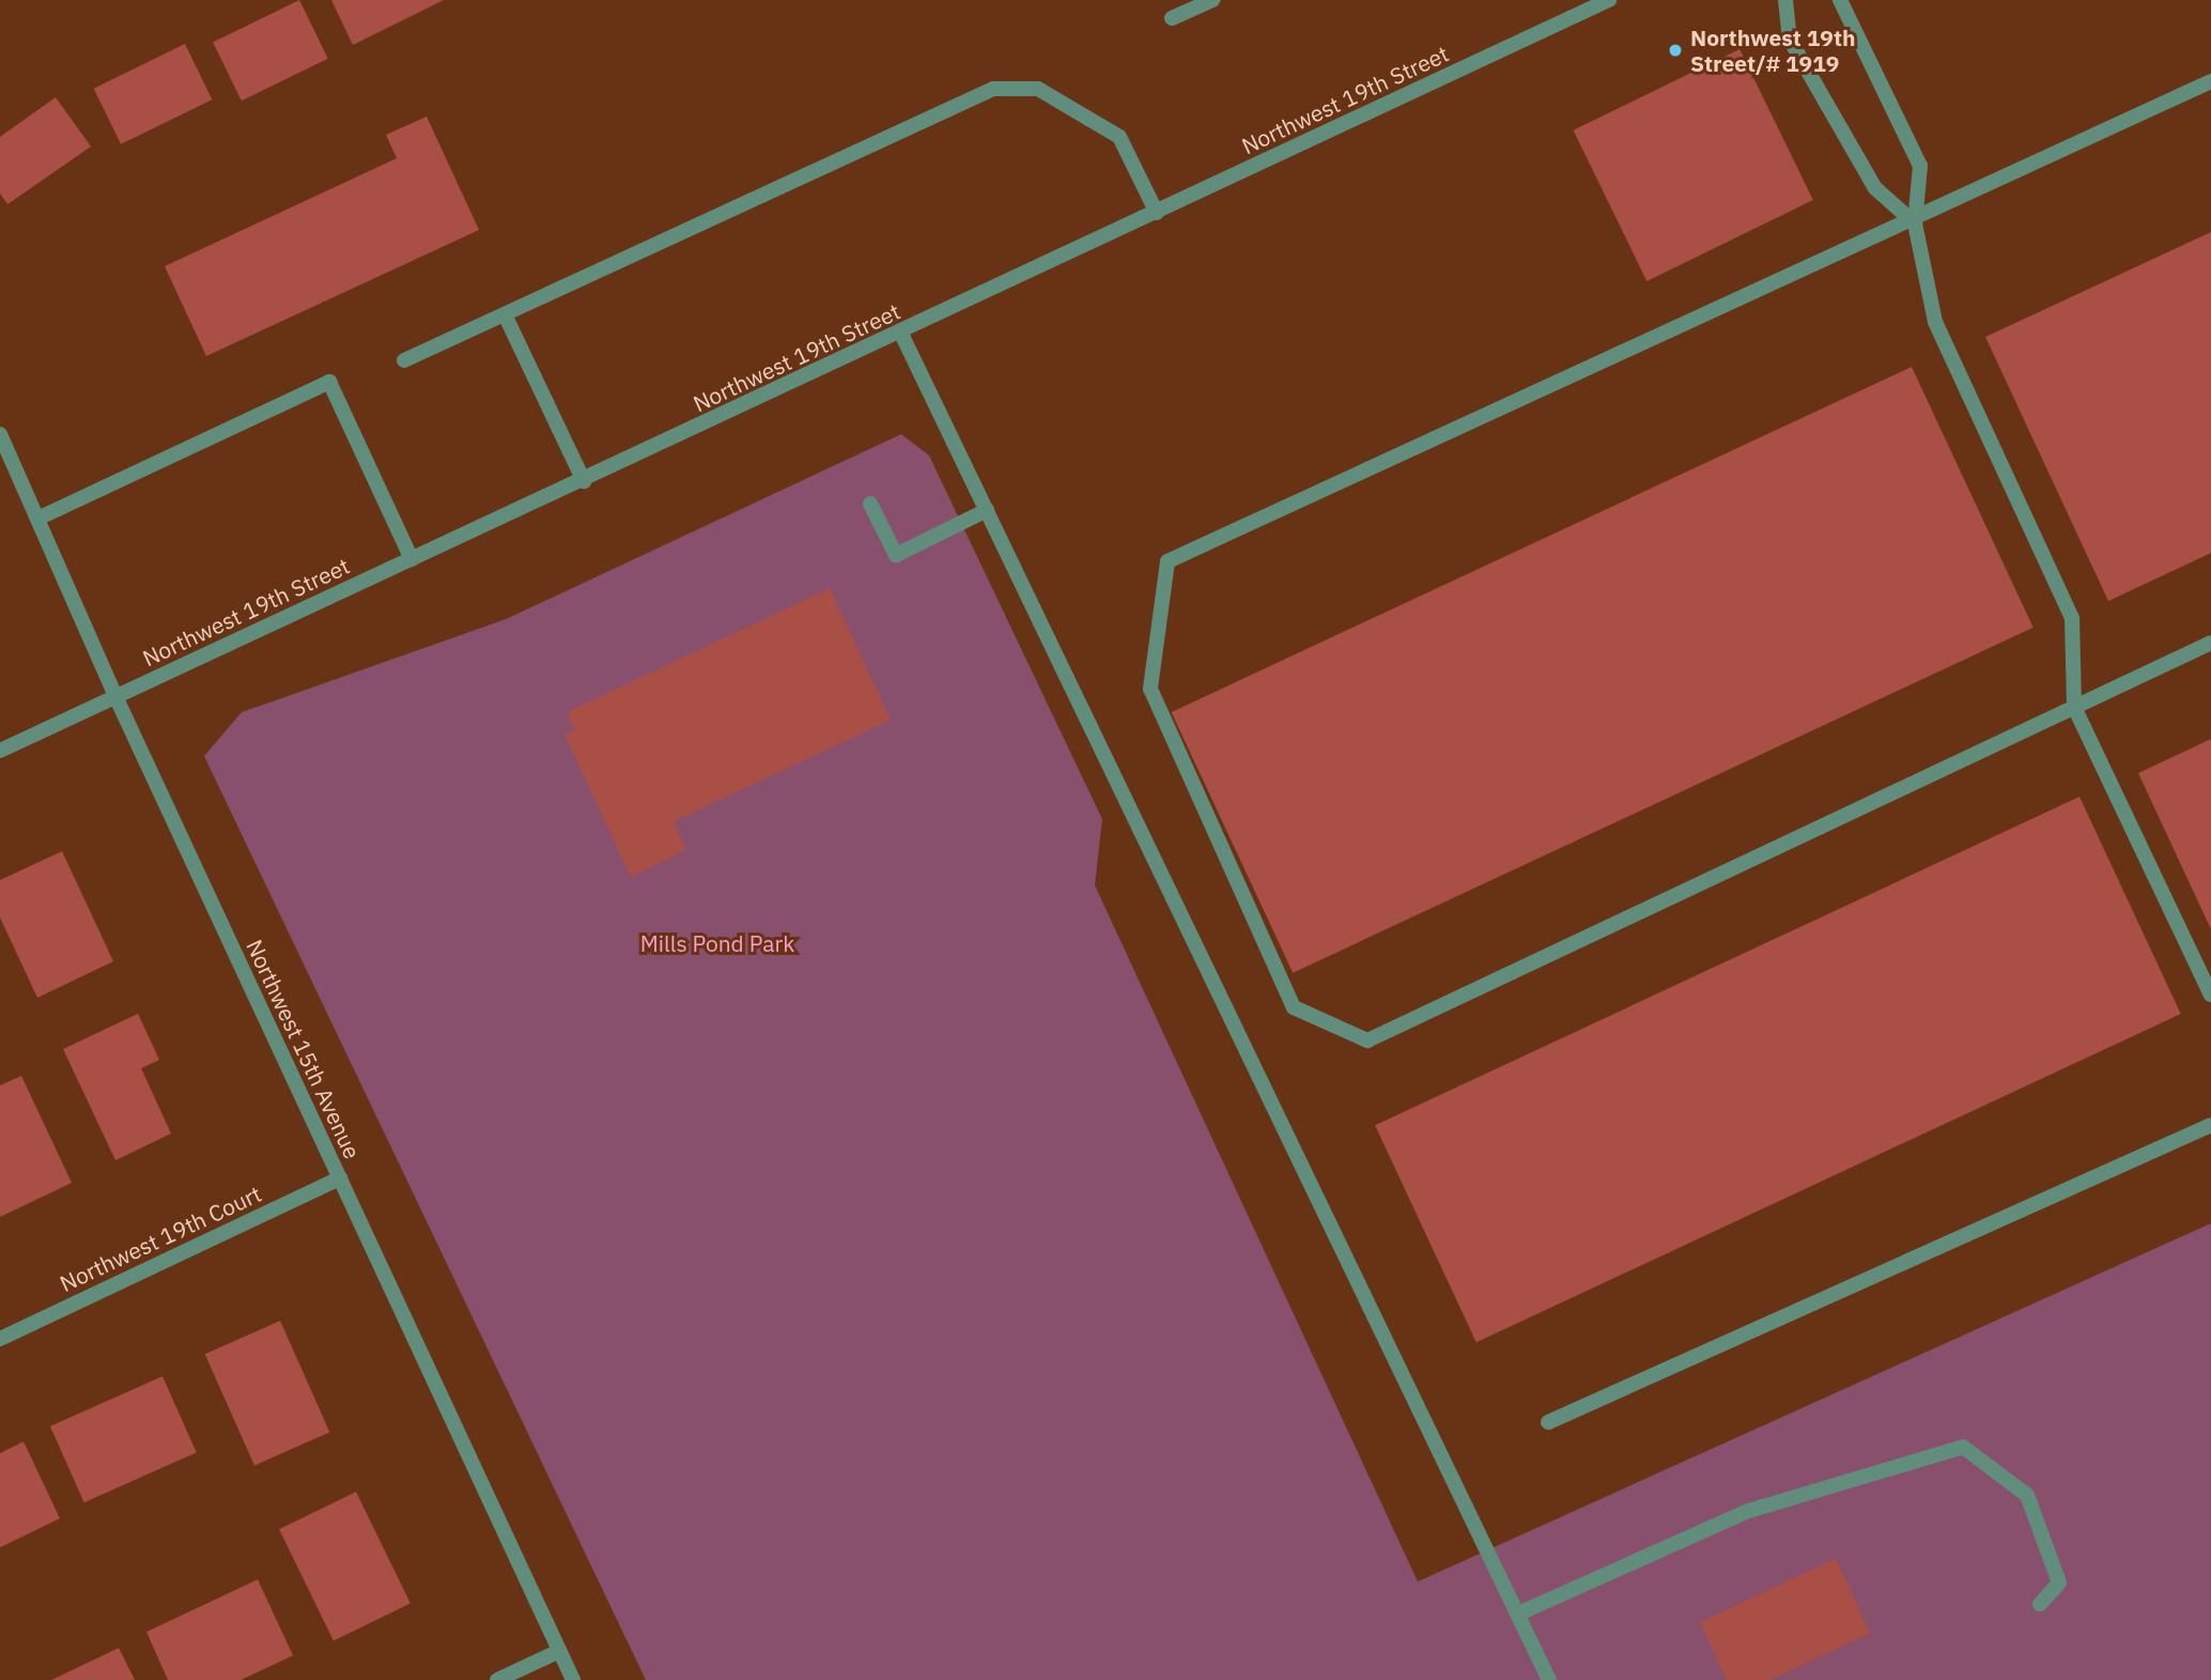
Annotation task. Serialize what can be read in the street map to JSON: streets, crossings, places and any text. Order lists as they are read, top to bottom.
{
  "streets": {
    "street": ["Northwest 19th Street", "Northwest 15th Avenue", "Northwest 19th Court"]
  },
  "crossings": [
    ["Northwest 19th Street", "Northwest 15th Avenue"],
    ["Northwest 15th Avenue", "Northwest 19th Court"]
  ],
  "parks": ["Mills Pond Park"],
  "places": ["Northwest 19th Street/# 1919"]
}
